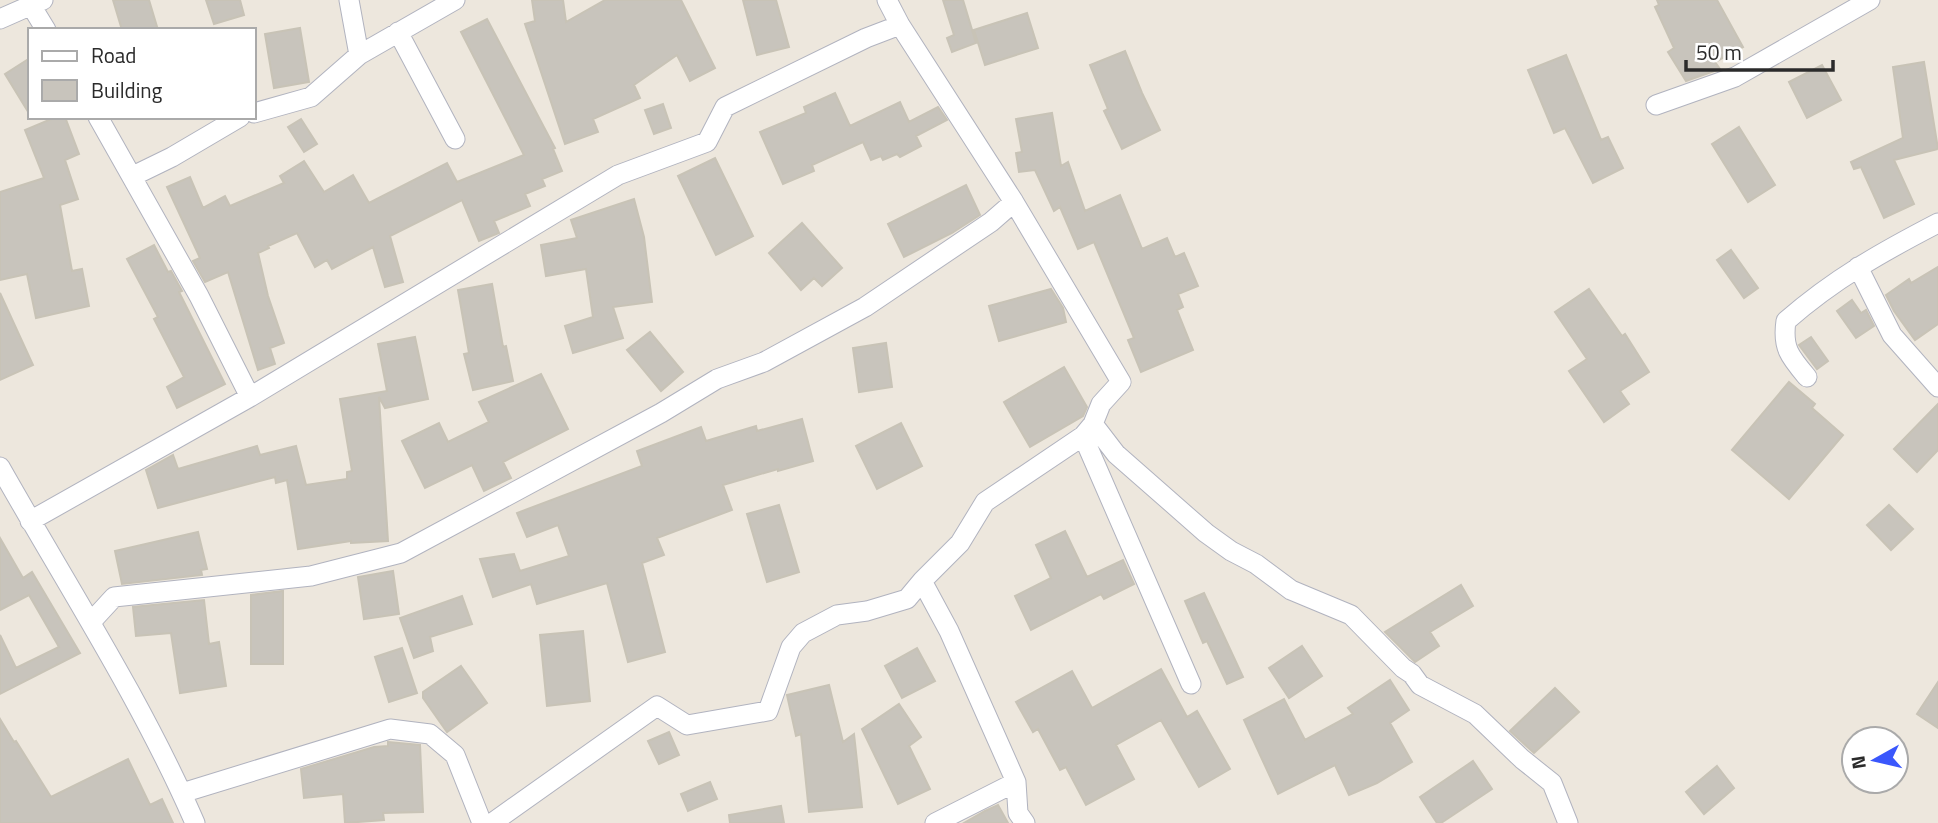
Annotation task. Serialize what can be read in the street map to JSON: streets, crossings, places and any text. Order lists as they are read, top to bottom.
{
  "legend": ["Road", "Building"],
  "scale_bar": "50 m",
  "north": "left"
}
